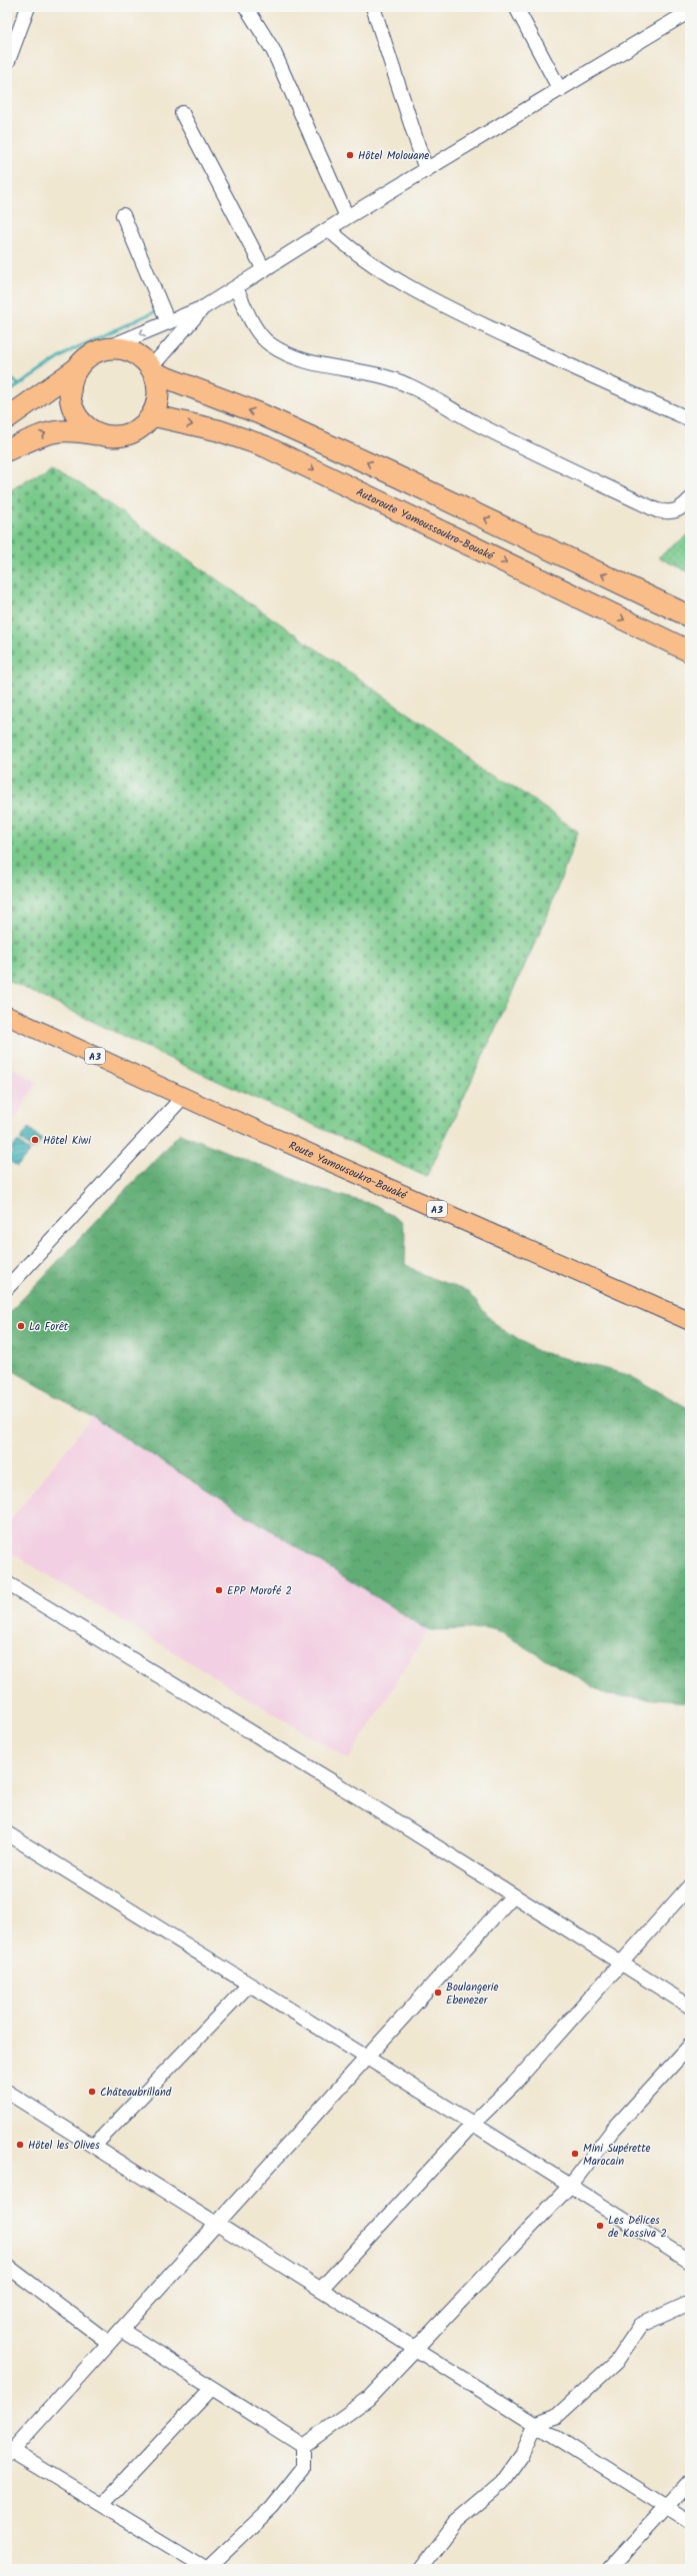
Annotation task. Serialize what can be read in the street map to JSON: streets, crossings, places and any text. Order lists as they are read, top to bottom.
{
  "streets": {
    "highway": ["Autoroute Yamoussoukro-Bouaké"],
    "main road": ["A3", "Route Yamousoukro-Bouaké"]
  },
  "places": [
    "Hôtel Molouane",
    "Hôtel Kiwi",
    "La Forêt",
    "EPP Morofé 2",
    "Boulangerie Ebenezer",
    "Châteaubrilland",
    "Hötel les Olives",
    "Mini Supérette Marocain",
    "Les Délices de Kossiva 2"
  ]
}
